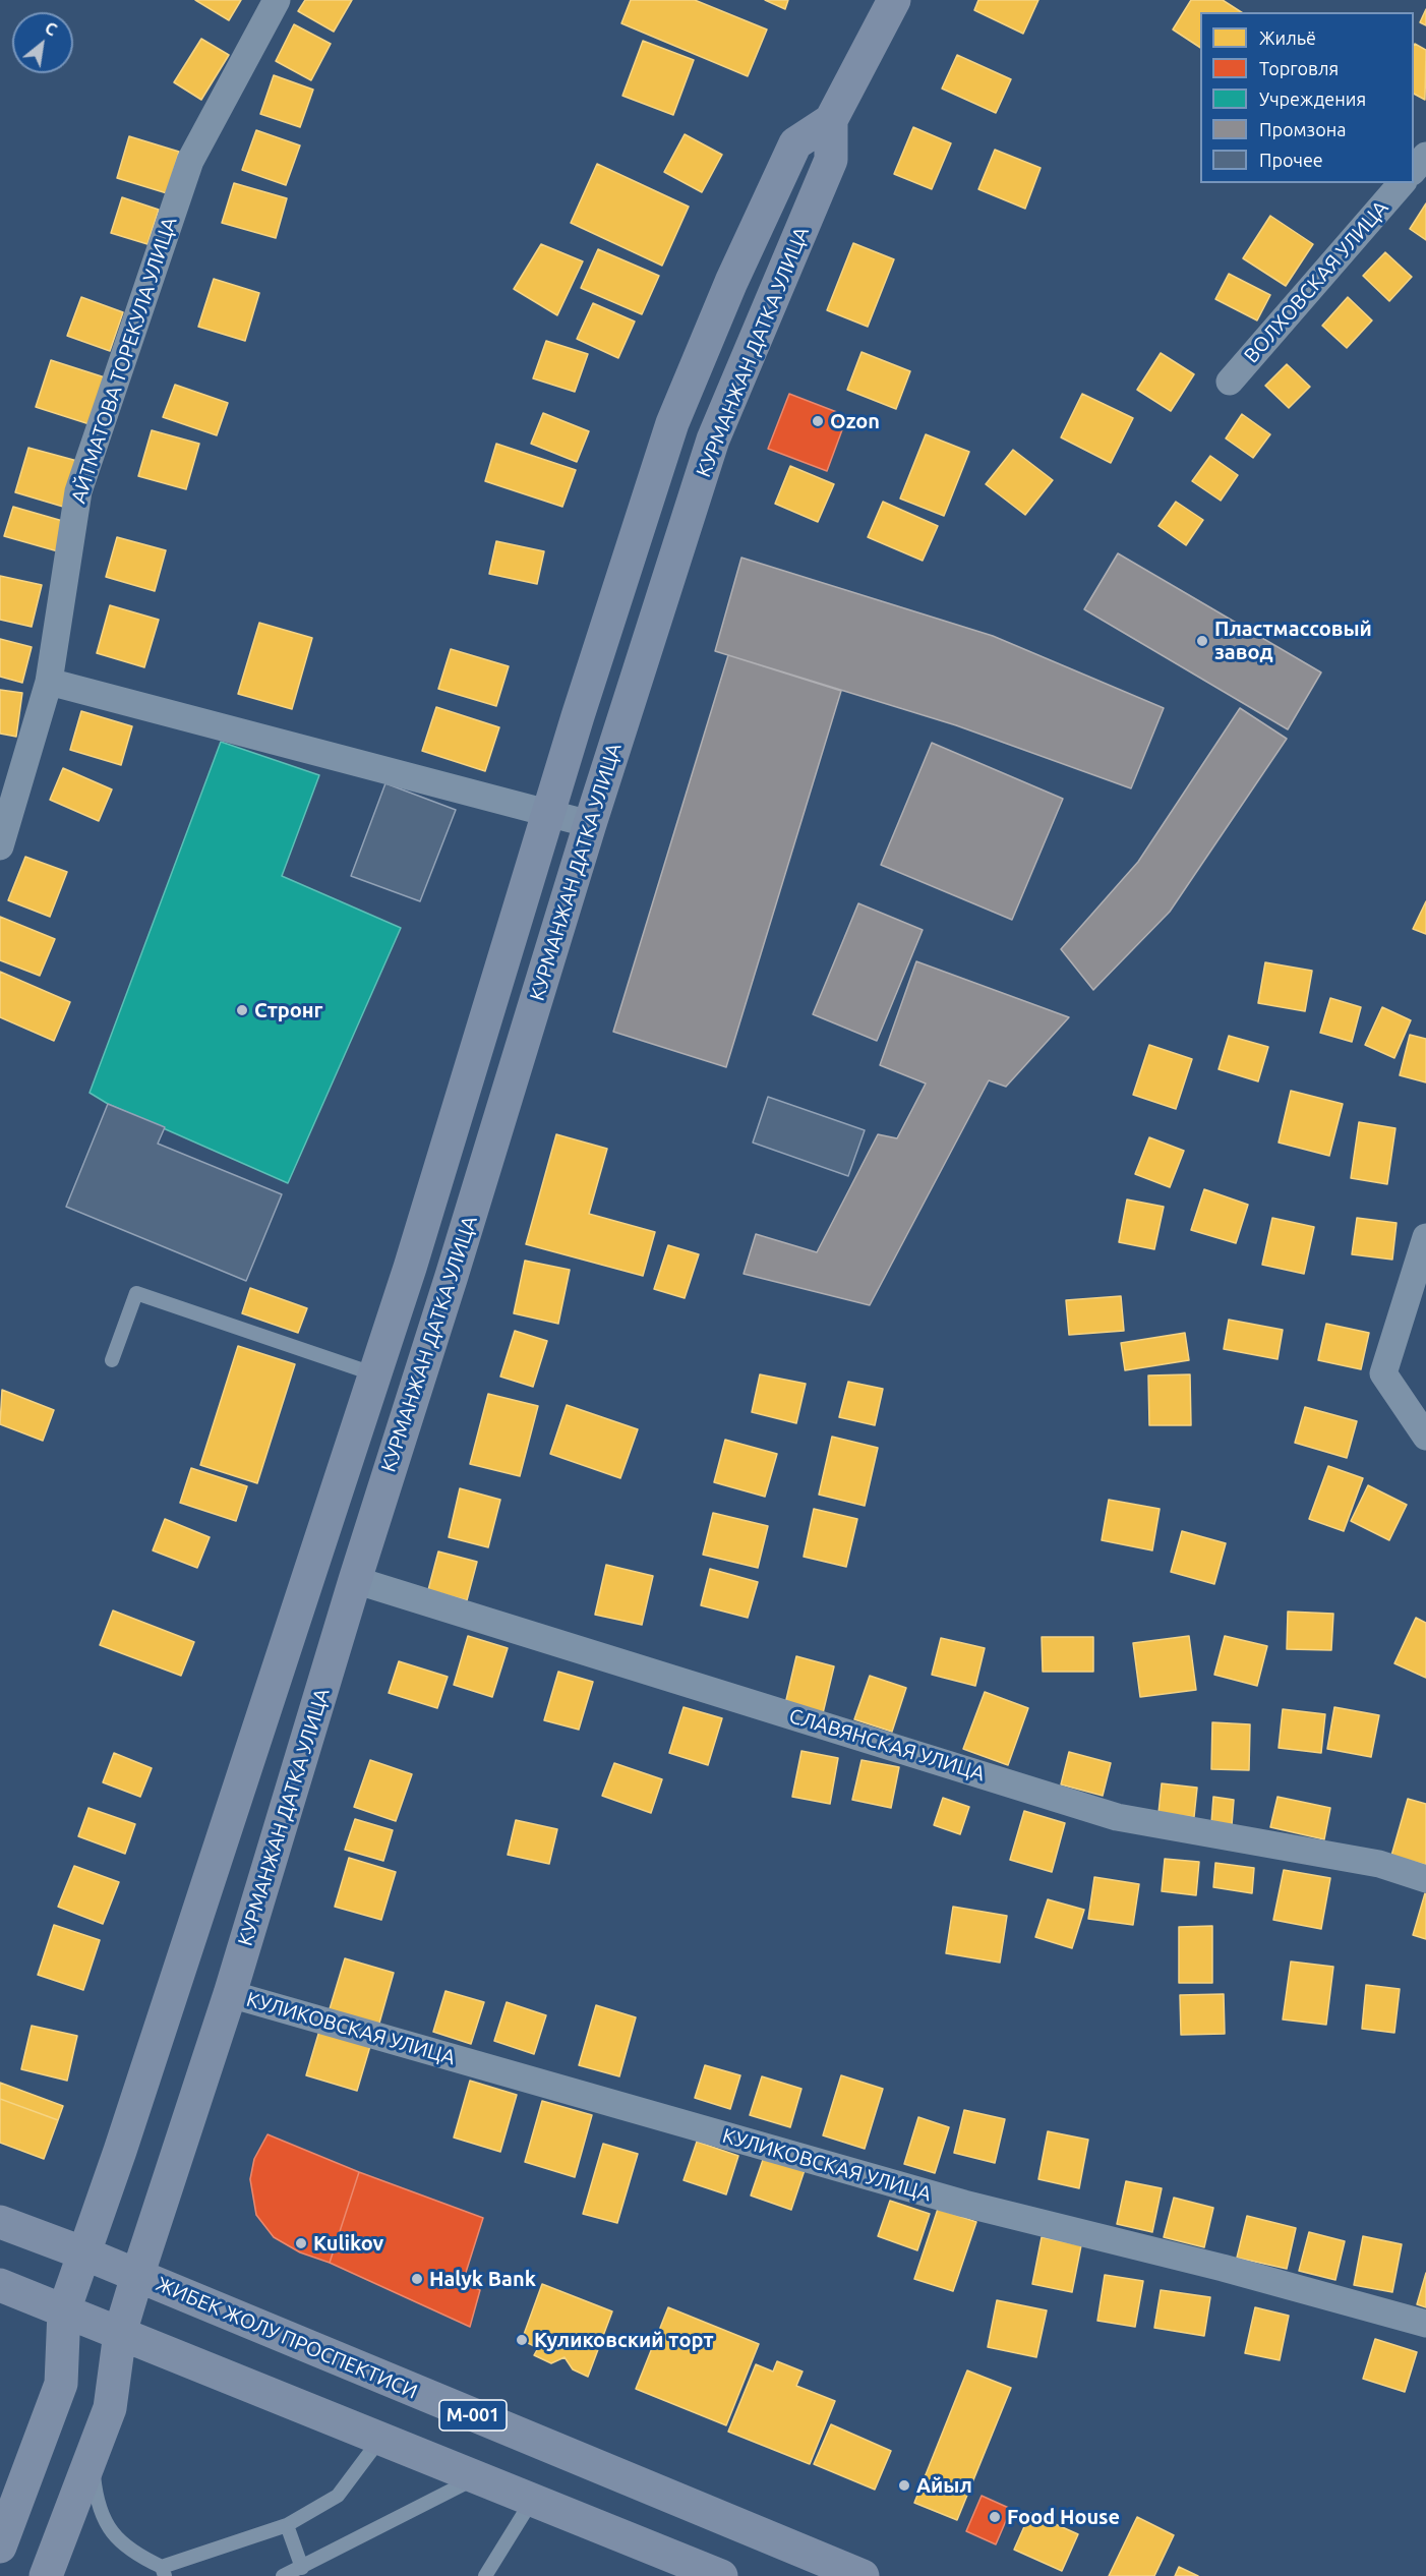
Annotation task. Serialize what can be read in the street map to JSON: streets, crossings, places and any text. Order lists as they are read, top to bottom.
{
  "streets": {
    "main road": ["КУРМАНЖАН ДАТКА УЛИЦА", "ЖИБЕК ЖОЛУ ПРОСПЕКТИСИ", "М-001"],
    "street": [
      "ВОЛХОВСКАЯ УЛИЦА",
      "АЙТМАТОВА ТОРЕКУЛА УЛИЦА",
      "СЛАВЯНСКАЯ УЛИЦА",
      "КУЛИКОВСКАЯ УЛИЦА"
    ]
  },
  "crossings": [
    ["КУРМАНЖАН ДАТКА УЛИЦА", "СЛАВЯНСКАЯ УЛИЦА"],
    ["КУРМАНЖАН ДАТКА УЛИЦА", "КУЛИКОВСКАЯ УЛИЦА"],
    ["КУРМАНЖАН ДАТКА УЛИЦА", "ЖИБЕК ЖОЛУ ПРОСПЕКТИСИ"],
    ["КУРМАНЖАН ДАТКА УЛИЦА", "М-001"],
    ["ЖИБЕК ЖОЛУ ПРОСПЕКТИСИ", "М-001"]
  ],
  "places": [
    "Ozon",
    "Пластмассовый завод",
    "Стронг",
    "Kulikov",
    "Halyk Bank",
    "Куликовский торт",
    "Айыл",
    "Food House"
  ],
  "legend": [
    "Жильё",
    "Торговля",
    "Учреждения",
    "Промзона",
    "Прочее"
  ],
  "north": "top right"
}
